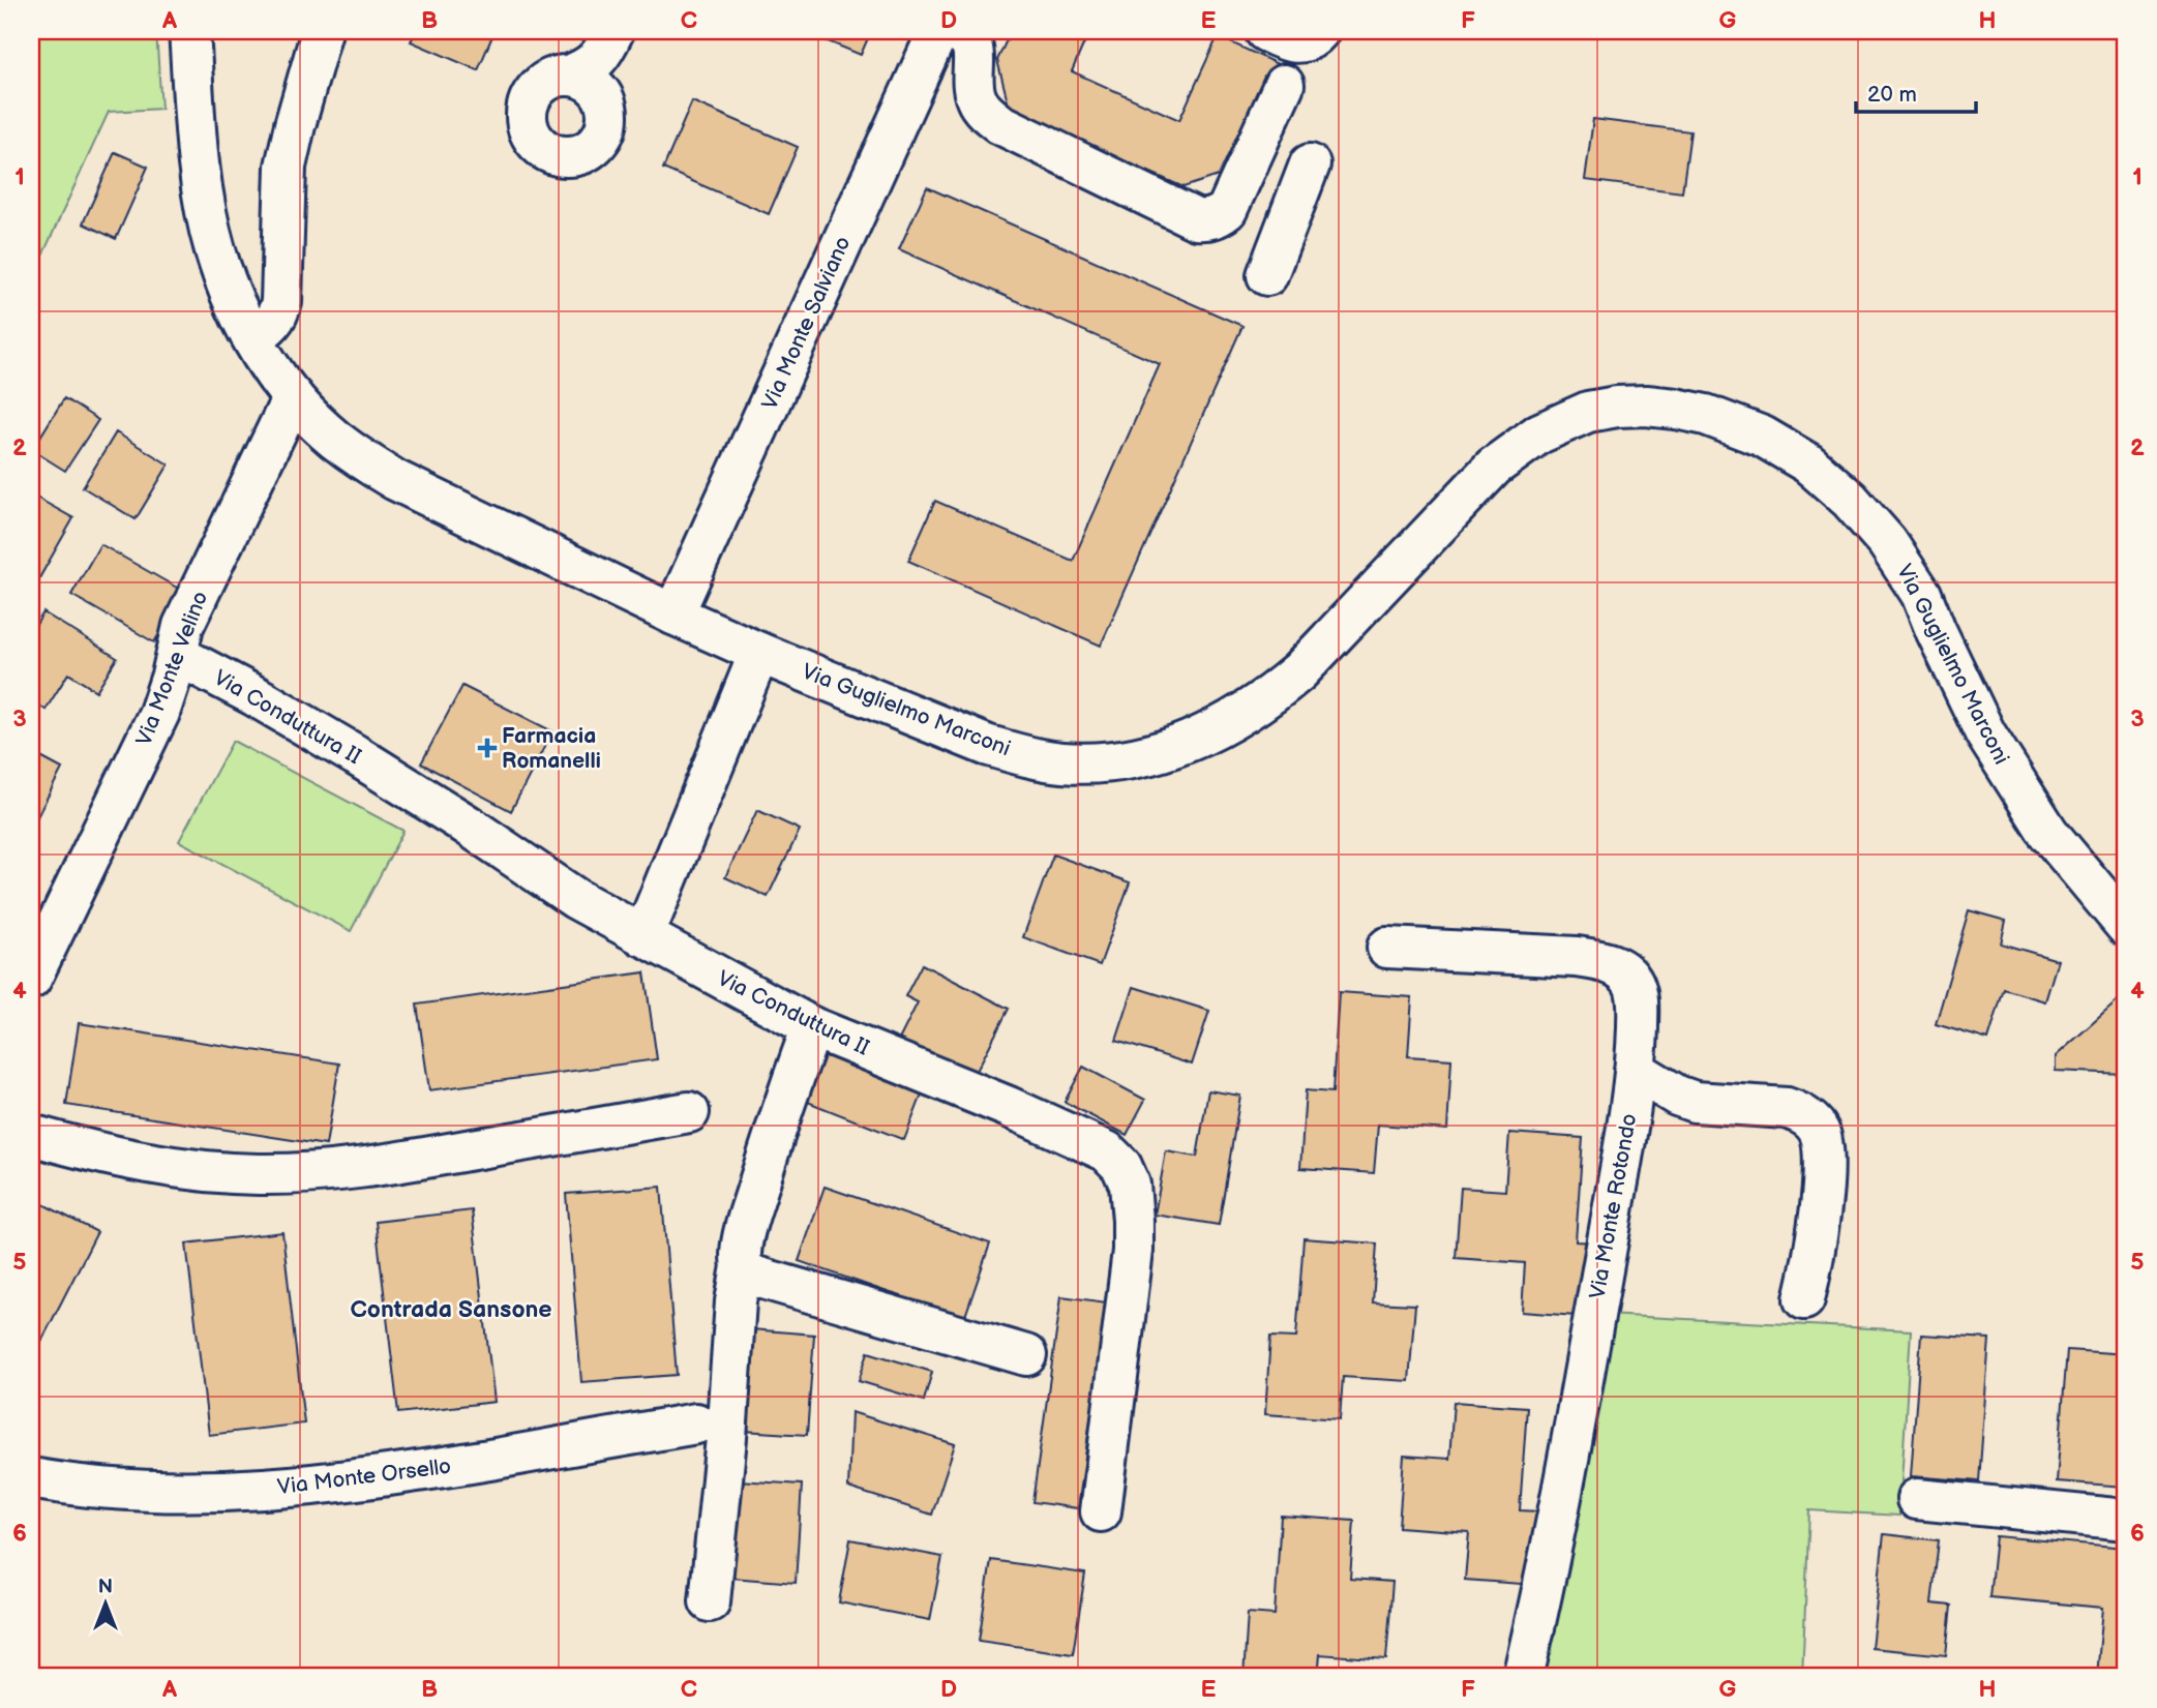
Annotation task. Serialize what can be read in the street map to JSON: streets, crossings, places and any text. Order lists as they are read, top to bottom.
{
  "streets": {
    "street": [
      "Via Monte Salviano",
      "Via Guglielmo Marconi",
      "Via Monte Velino",
      "Via Conduttura II",
      "Via Monte Rotondo",
      "Via Monte Orsello"
    ]
  },
  "crossings": [
    ["Via Monte Salviano", "Via Guglielmo Marconi"],
    ["Via Guglielmo Marconi", "Via Monte Velino"],
    ["Via Monte Velino", "Via Conduttura II"]
  ],
  "districts": ["Contrada Sansone"],
  "places": {
    "health": ["Farmacia Romanelli"]
  },
  "scale_bar": "20 m",
  "north": "top",
  "grid": {
    "columns": [
      "A",
      "B",
      "C",
      "D",
      "E",
      "F",
      "G",
      "H"
    ],
    "rows": [
      "1",
      "2",
      "3",
      "4",
      "5",
      "6"
    ]
  }
}
